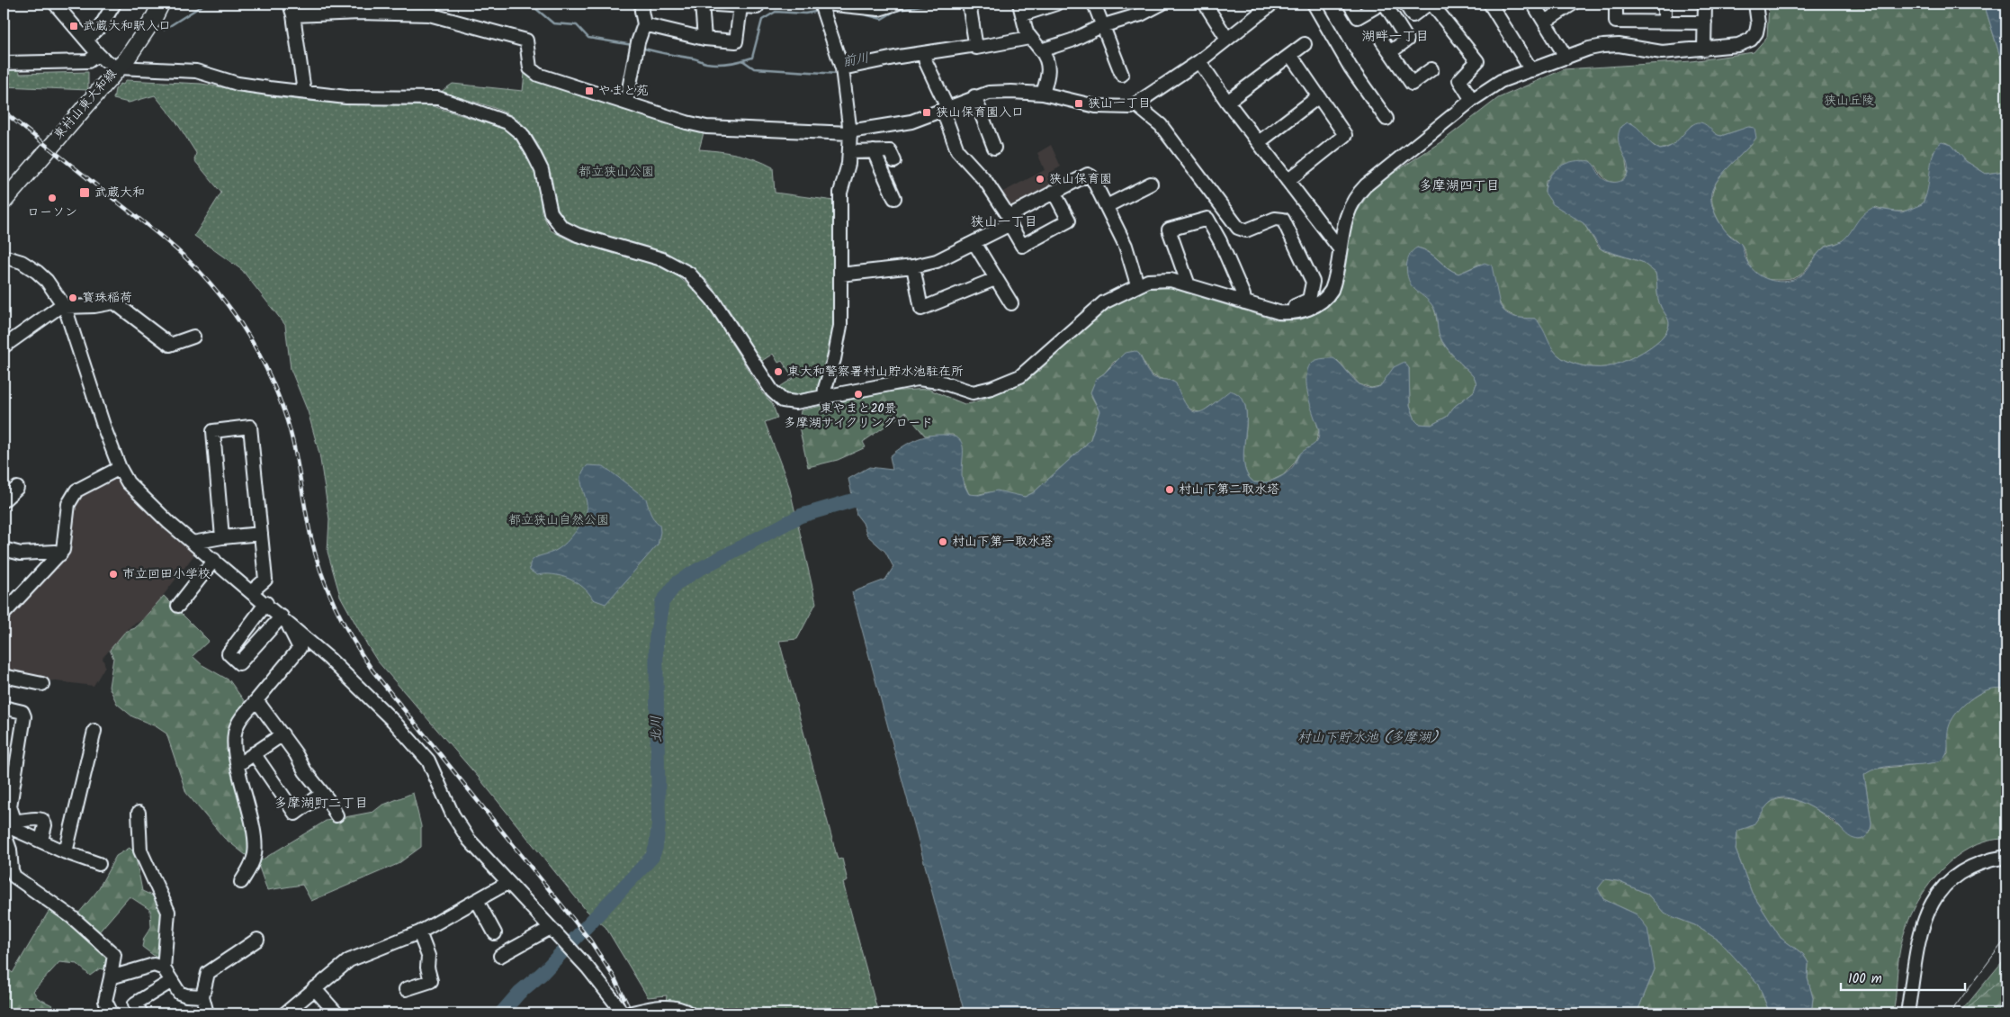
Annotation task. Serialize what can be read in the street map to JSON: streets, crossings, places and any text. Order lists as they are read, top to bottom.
{
  "streets": {
    "main road": ["東村山東大和線"]
  },
  "districts": [
    "湖畔一丁目",
    "多摩湖四丁目",
    "狭山一丁目",
    "多摩湖町二丁目"
  ],
  "water": ["前川", "北川", "村山下貯水池 (多摩湖)"],
  "parks": ["狭山丘陵", "都立狭山公園", "都立狭山自然公園"],
  "places": {
    "transit": [
      "武蔵大和駅入口",
      "やまと苑",
      "狭山一丁目",
      "狭山保育園入口",
      "武蔵大和"
    ],
    "other": [
      "狭山保育園",
      "ローソン",
      "寳珠稲荷",
      "東大和警察署村山貯水池駐在所",
      "東やまと20景 多摩湖サイクリングロード",
      "村山下第二取水塔",
      "村山下第一取水塔",
      "市立回田小学校"
    ]
  },
  "scale_bar": "100 m"
}
